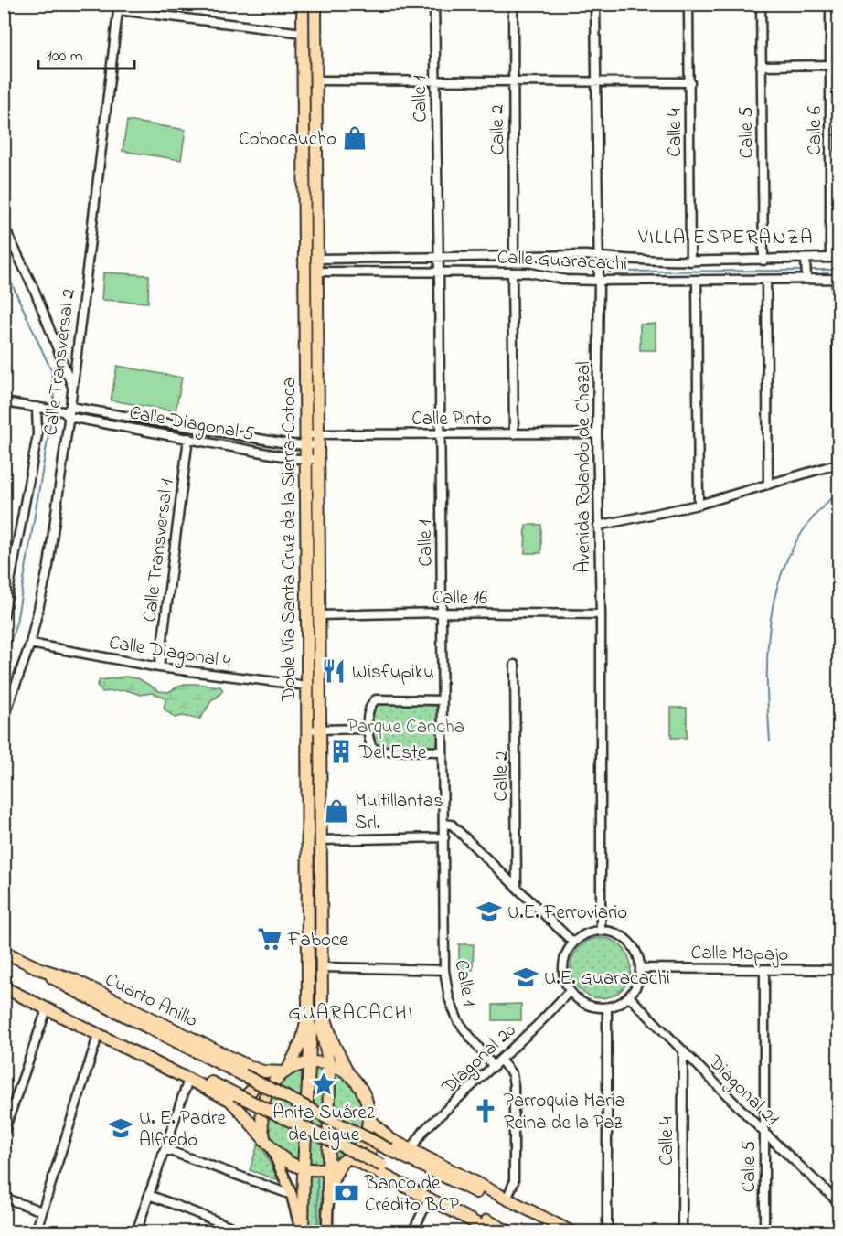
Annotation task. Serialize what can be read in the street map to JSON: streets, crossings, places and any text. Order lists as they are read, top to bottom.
{
  "streets": {
    "highway": ["Doble Vía Santa Cruz de la Sierra-Cotoca"],
    "street": [
      "Calle 1",
      "Calle 2",
      "Calle 6",
      "Calle 4",
      "Calle 5",
      "Calle Guaracachi",
      "Calle Transversal 2",
      "Calle Pinto",
      "Calle Diagonal 5",
      "Avenida Rolando de Chazal",
      "Calle Transversal 1",
      "Calle 16",
      "Calle Diagonal 4",
      "Calle Mapajo",
      "Diagonal 20",
      "Diagonal 21"
    ]
  },
  "crossings": [
    ["Calle 1", "Calle Guaracachi"],
    ["Calle 1", "Calle Pinto"],
    ["Calle 1", "Calle 16"],
    ["Calle 1", "Diagonal 20"],
    ["Calle 2", "Calle Guaracachi"],
    ["Calle 6", "Calle Guaracachi"],
    ["Calle 4", "Calle Guaracachi"],
    ["Calle 4", "Diagonal 21"],
    ["Calle 5", "Calle Guaracachi"],
    ["Calle 5", "Calle Mapajo"],
    ["Calle 5", "Diagonal 21"],
    ["Calle Guaracachi", "Avenida Rolando de Chazal"],
    ["Calle Guaracachi", "Doble Vía Santa Cruz de la Sierra-Cotoca"],
    ["Calle Transversal 2", "Calle Diagonal 5"],
    ["Calle Transversal 2", "Calle Diagonal 4"],
    ["Calle Pinto", "Calle Diagonal 5"],
    ["Calle Pinto", "Avenida Rolando de Chazal"],
    ["Calle Pinto", "Doble Vía Santa Cruz de la Sierra-Cotoca"],
    ["Calle Diagonal 5", "Doble Vía Santa Cruz de la Sierra-Cotoca"],
    ["Calle Diagonal 5", "Calle Transversal 1"],
    ["Avenida Rolando de Chazal", "Calle 16"],
    ["Avenida Rolando de Chazal", "Calle Mapajo"],
    ["Avenida Rolando de Chazal", "Diagonal 20"],
    ["Avenida Rolando de Chazal", "Diagonal 21"],
    ["Doble Vía Santa Cruz de la Sierra-Cotoca", "Calle 16"],
    ["Doble Vía Santa Cruz de la Sierra-Cotoca", "Calle Diagonal 4"],
    ["Calle Transversal 1", "Calle Diagonal 4"],
    ["Calle Mapajo", "Diagonal 20"],
    ["Calle Mapajo", "Diagonal 21"],
    ["Diagonal 20", "Diagonal 21"]
  ],
  "districts": ["VILLA ESPERANZA", "GUARACACHI"],
  "parks": ["Parque Cancha"],
  "places": {
    "shop": ["Cobocaucho", "Multillantas Srl."],
    "restaurant": ["Wisfupiku"],
    "building": ["Del Este"],
    "school or university": ["U.E. Ferroviario", "U.E. Guaracachi", "U. E. Padre Alfredo"],
    "supermarket": ["Faboce"],
    "place": ["Anita Suárez de Leigue"],
    "church": ["Parroquia María Reina de la Paz"],
    "bank": ["Banco de Crédito BCP"]
  },
  "scale_bar": "100 m"
}
